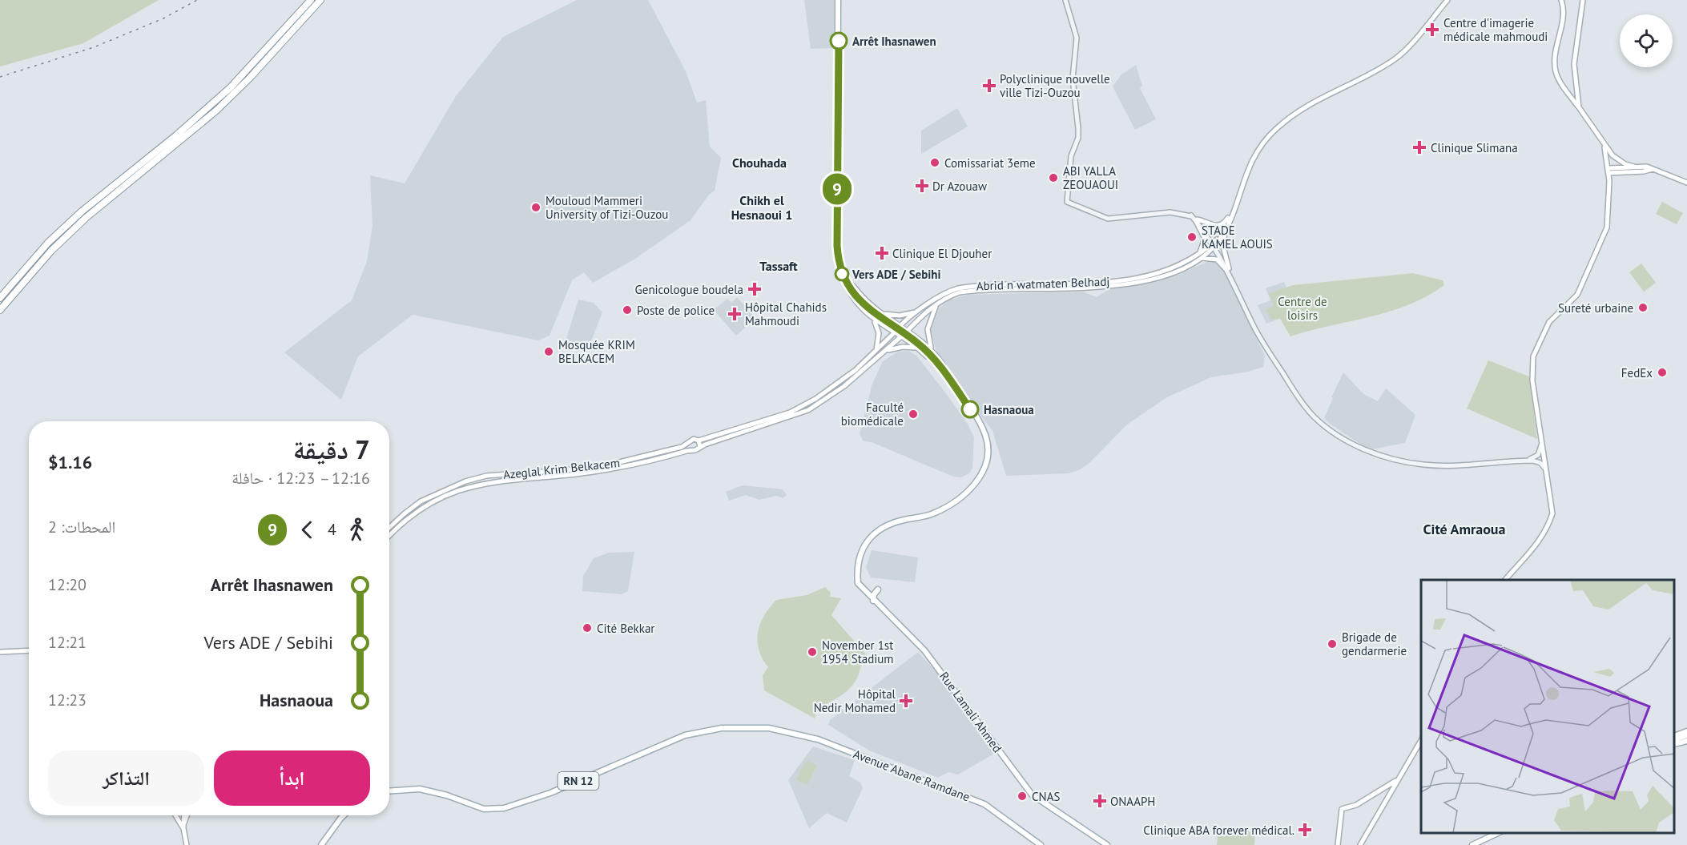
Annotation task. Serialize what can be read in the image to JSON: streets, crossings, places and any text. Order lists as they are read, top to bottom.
{
  "streets": {
    "main road": [
      "Abrid n watmaten Belhadj",
      "Azeglal Krim Belkacem",
      "Rue Lamali Ahmed",
      "Avenue Abane Ramdane",
      "RN 12"
    ]
  },
  "districts": [
    "Chouhada",
    "Chikh el Hesnaoui 1",
    "Tassaft",
    "Cité Amraoua"
  ],
  "parks": ["Centre de loisirs"],
  "places": {
    "health": [
      "Centre d'imagerie médicale mahmoudi",
      "Polyclinique nouvelle ville Tizi-Ouzou",
      "Clinique Slimana",
      "Dr Azouaw",
      "Clinique El Djouher",
      "Genicologue boudela",
      "Hôpital Chahids Mahmoudi",
      "Hôpital Nedir Mohamed",
      "ONAAPH",
      "Clinique ABA forever médical."
    ],
    "other": [
      "Arrêt Ihasnawen",
      "Comissariat 3eme",
      "ABI YALLA ZEOUAOUI",
      "Mouloud Mammeri University of Tizi-Ouzou",
      "STADE KAMEL AOUIS",
      "Vers ADE / Sebihi",
      "Sureté urbaine",
      "Poste de police",
      "Mosquée KRIM BELKACEM",
      "FedEx",
      "Hasnaoua",
      "Faculté biomédicale",
      "Cité Bekkar",
      "Brigade de gendarmerie",
      "November 1st 1954 Stadium",
      "CNAS"
    ]
  },
  "lines": ["bus line 9"],
  "page": {
    "on_map": "9",
    "heading": ["7 دقيقة", "12:16 – 12:23 · حافلة", "$1.16"],
    "legs": ["4", "9", "المحطات: 2"],
    "list": [
      {
        "name": "Arrêt Ihasnawen",
        "value": "12:20"
      },
      {
        "name": "Vers ADE / Sebihi",
        "value": "12:21"
      },
      {
        "name": "Hasnaoua",
        "value": "12:23"
      }
    ],
    "buttons": ["ابدأ", "التذاكر"]
  }
}
